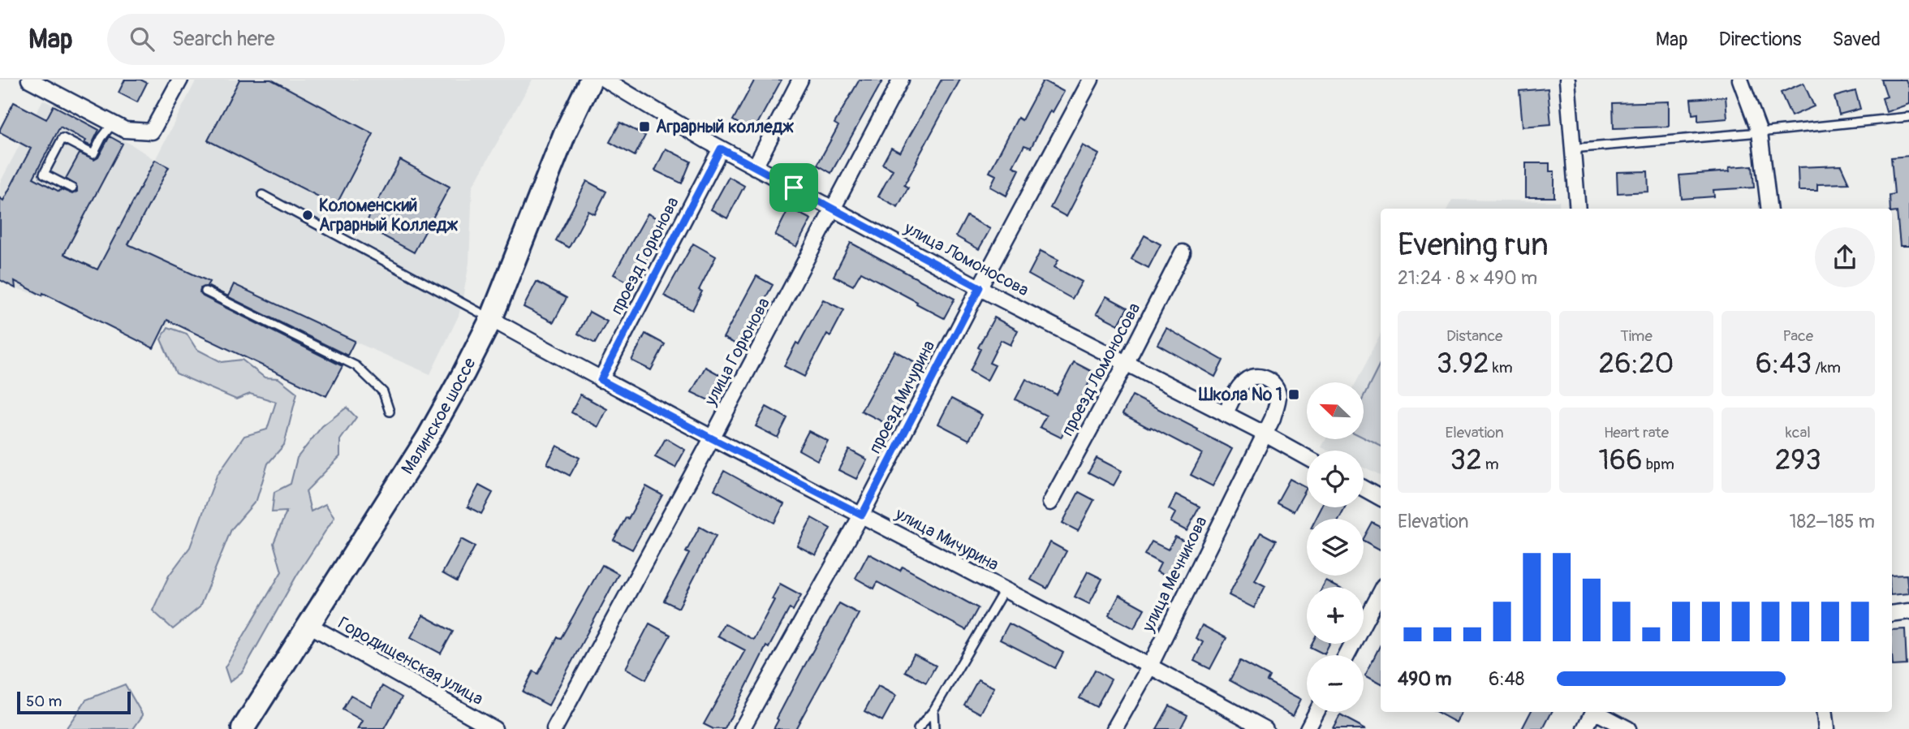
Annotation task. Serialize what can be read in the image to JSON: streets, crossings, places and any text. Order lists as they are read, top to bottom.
{
  "streets": {
    "main road": ["Малинское шоссе"],
    "street": [
      "проезд Горюнова",
      "улица Ломоносова",
      "улица Горюнова",
      "проезд Ломоносова",
      "проезд Мичурина",
      "улица Мичурина",
      "улица Мечникова",
      "Городищенская улица"
    ]
  },
  "crossings": [
    ["проезд Горюнова", "улица Ломоносова"],
    ["проезд Горюнова", "улица Мичурина"],
    ["улица Ломоносова", "улица Горюнова"],
    ["улица Ломоносова", "проезд Ломоносова"],
    ["улица Ломоносова", "проезд Мичурина"],
    ["улица Ломоносова", "улица Мечникова"],
    ["улица Горюнова", "улица Мичурина"],
    ["проезд Мичурина", "улица Мичурина"],
    ["Малинское шоссе", "улица Мичурина"],
    ["Малинское шоссе", "Городищенская улица"],
    ["улица Мичурина", "улица Мечникова"]
  ],
  "places": {
    "transit": ["Аграрный колледж", "Школа № 1"],
    "other": ["Коломенский Аграрный Колледж"]
  },
  "scale_bar": "50 m",
  "north": "top left",
  "page": {
    "header": "Map",
    "search": "Search here",
    "nav": ["Map", "Directions", "Saved"],
    "heading": ["Evening run", "21:24 · 8 × 490 m"],
    "stats": [
      ["Distance", "3.92 km"],
      ["Time", "26:20"],
      ["Pace", "6:43 /km"],
      ["Elevation", "32 m"],
      ["Heart rate", "166 bpm"],
      ["kcal", "293"]
    ],
    "map_buttons": ["+", "−"],
    "chart": ["Elevation", "182–185 m"],
    "list": [
      {
        "name": "490 m",
        "note": "6:48"
      }
    ],
    "scale": "50 m"
  }
}
